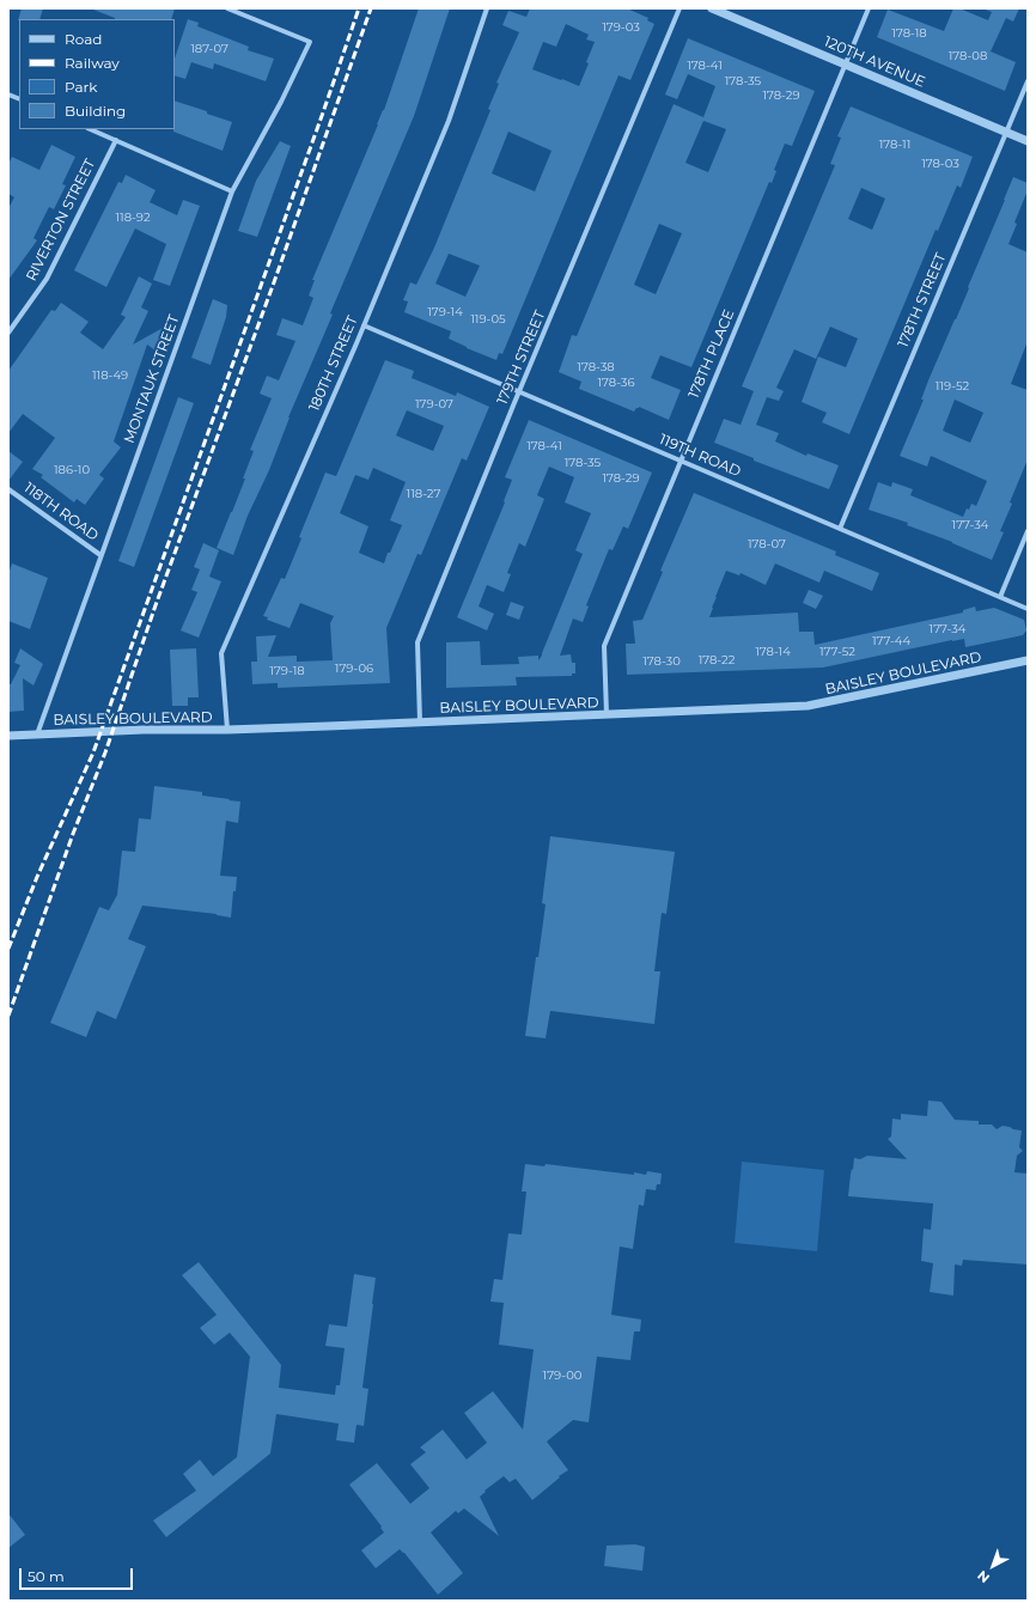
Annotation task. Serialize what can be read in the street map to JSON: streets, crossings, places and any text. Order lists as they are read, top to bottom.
{
  "streets": {
    "street": [
      "120TH AVENUE",
      "RIVERTON STREET",
      "178TH STREET",
      "178TH PLACE",
      "179TH STREET",
      "180TH STREET",
      "MONTAUK STREET",
      "119TH ROAD",
      "118TH ROAD",
      "BAISLEY BOULEVARD"
    ]
  },
  "crossings": [
    ["120TH AVENUE", "178TH STREET"],
    ["120TH AVENUE", "178TH PLACE"],
    ["178TH STREET", "119TH ROAD"],
    ["178TH PLACE", "119TH ROAD"],
    ["178TH PLACE", "BAISLEY BOULEVARD"],
    ["179TH STREET", "119TH ROAD"],
    ["179TH STREET", "BAISLEY BOULEVARD"],
    ["180TH STREET", "119TH ROAD"],
    ["180TH STREET", "BAISLEY BOULEVARD"],
    ["MONTAUK STREET", "118TH ROAD"],
    ["MONTAUK STREET", "BAISLEY BOULEVARD"]
  ],
  "house_numbers": [
    "179-03",
    "178-18",
    "187-07",
    "178-08",
    "178-41",
    "178-35",
    "178-29",
    "178-11",
    "178-03",
    "118-92",
    "179-14",
    "119-05",
    "178-38",
    "118-49",
    "178-36",
    "119-52",
    "179-07",
    "178-41",
    "178-35",
    "186-10",
    "178-29",
    "118-27",
    "177-34",
    "178-07",
    "177-34",
    "177-44",
    "178-14",
    "177-52",
    "178-22",
    "178-30",
    "179-06",
    "179-18",
    "179-00"
  ],
  "legend": [
    "Road",
    "Railway",
    "Park",
    "Building"
  ],
  "scale_bar": "50 m",
  "north": "bottom left"
}
